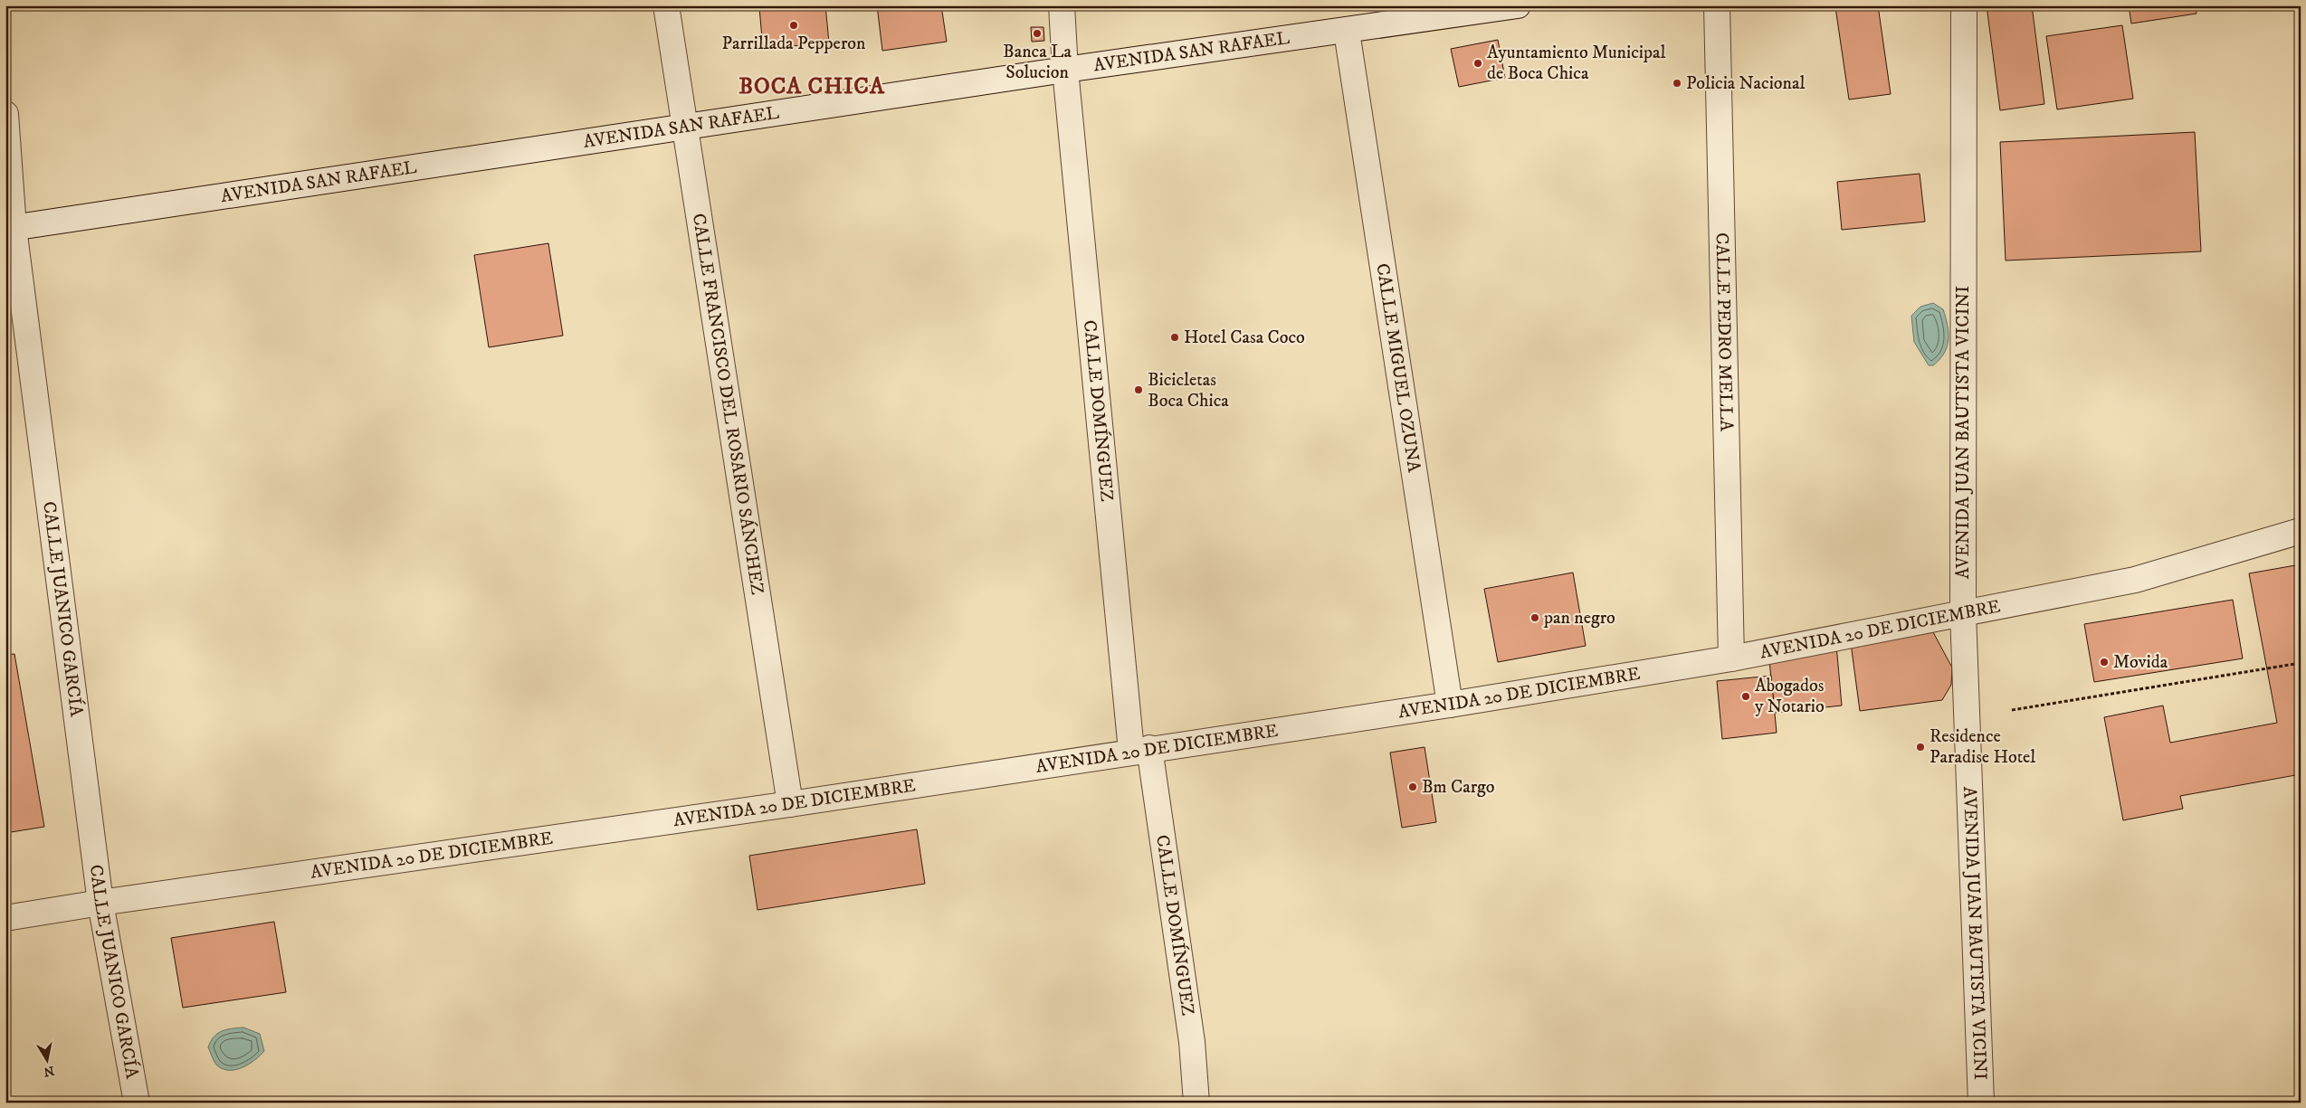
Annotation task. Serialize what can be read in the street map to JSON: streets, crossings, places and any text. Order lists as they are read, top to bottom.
{
  "streets": {
    "street": [
      "AVENIDA SAN RAFAEL",
      "CALLE PEDRO MELLA",
      "CALLE MIGUEL OZUNA",
      "CALLE FRANCISCO DEL ROSARIO SÁNCHEZ",
      "CALLE DOMÍNGUEZ",
      "AVENIDA JUAN BAUTISTA VICINI",
      "CALLE JUANICO GARCÍA",
      "AVENIDA 20 DE DICIEMBRE"
    ]
  },
  "crossings": [
    ["AVENIDA SAN RAFAEL", "CALLE MIGUEL OZUNA"],
    ["AVENIDA SAN RAFAEL", "CALLE FRANCISCO DEL ROSARIO SÁNCHEZ"],
    ["AVENIDA SAN RAFAEL", "CALLE DOMÍNGUEZ"],
    ["AVENIDA SAN RAFAEL", "CALLE JUANICO GARCÍA"],
    ["CALLE PEDRO MELLA", "AVENIDA 20 DE DICIEMBRE"],
    ["CALLE MIGUEL OZUNA", "AVENIDA 20 DE DICIEMBRE"],
    ["CALLE FRANCISCO DEL ROSARIO SÁNCHEZ", "AVENIDA 20 DE DICIEMBRE"],
    ["CALLE DOMÍNGUEZ", "AVENIDA 20 DE DICIEMBRE"],
    ["AVENIDA JUAN BAUTISTA VICINI", "AVENIDA 20 DE DICIEMBRE"],
    ["CALLE JUANICO GARCÍA", "AVENIDA 20 DE DICIEMBRE"]
  ],
  "districts": ["BOCA CHICA"],
  "places": [
    "Parrillada Pepperon",
    "Banca La Solucion",
    "Ayuntamiento Municipal de Boca Chica",
    "Policia Nacional",
    "Hotel Casa Coco",
    "Bicicletas Boca Chica",
    "pan negro",
    "Movida",
    "Abogados y Notario",
    "Residence Paradise Hotel",
    "Bm Cargo"
  ],
  "north": "bottom"
}
